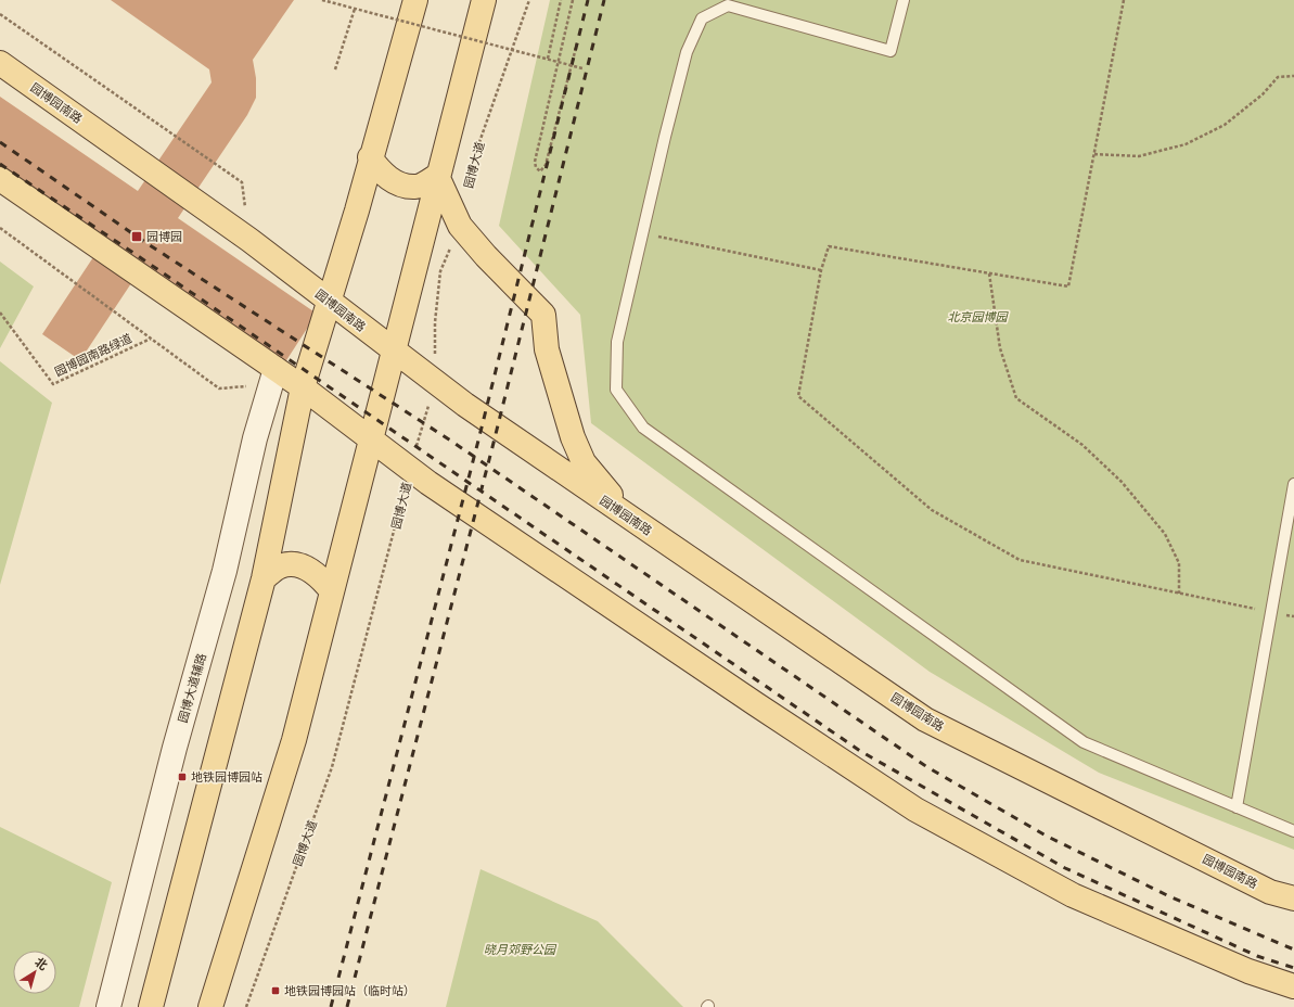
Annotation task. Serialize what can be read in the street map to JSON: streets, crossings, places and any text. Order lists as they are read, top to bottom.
{
  "streets": {
    "main road": ["园博园南路"],
    "street": ["园博大道辅路"],
    "path": ["园博大道", "园博园南路绿道"]
  },
  "crossings": [
    ["园博园南路", "园博大道"]
  ],
  "parks": ["北京园博园", "晓月郊野公园"],
  "places": {
    "transit": ["园博园", "地铁园博园站", "地铁园博园站（临时站）"]
  },
  "north": "top right"
}
